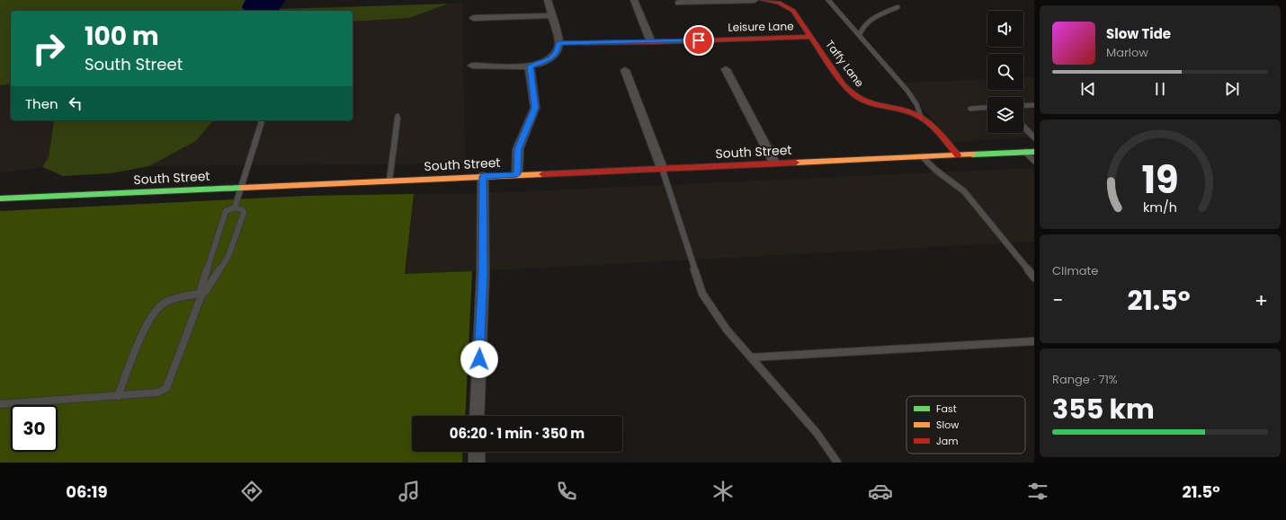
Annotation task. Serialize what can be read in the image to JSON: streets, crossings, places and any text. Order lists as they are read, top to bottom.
{
  "streets": {
    "main road": ["Leisure Lane", "Taffy Lane", "South Street"]
  },
  "crossings": [
    ["Leisure Lane", "Taffy Lane"],
    ["Taffy Lane", "South Street"]
  ],
  "legend": ["Fast", "Slow", "Jam"],
  "page": {
    "turn": ["100 m", "South Street"],
    "song": ["Slow Tide", "Marlow"],
    "then": "Then",
    "tile": [
      "Climate",
      ["Range · 71%", "355 km"]
    ],
    "heat": ["−", "21.5°", "+"],
    "limit": "30",
    "trip": "06:20 · 1 min · 350 m",
    "tabs": ["06:19", "21.5°"],
    "gauge": ["19", "km/h"]
  }
}
